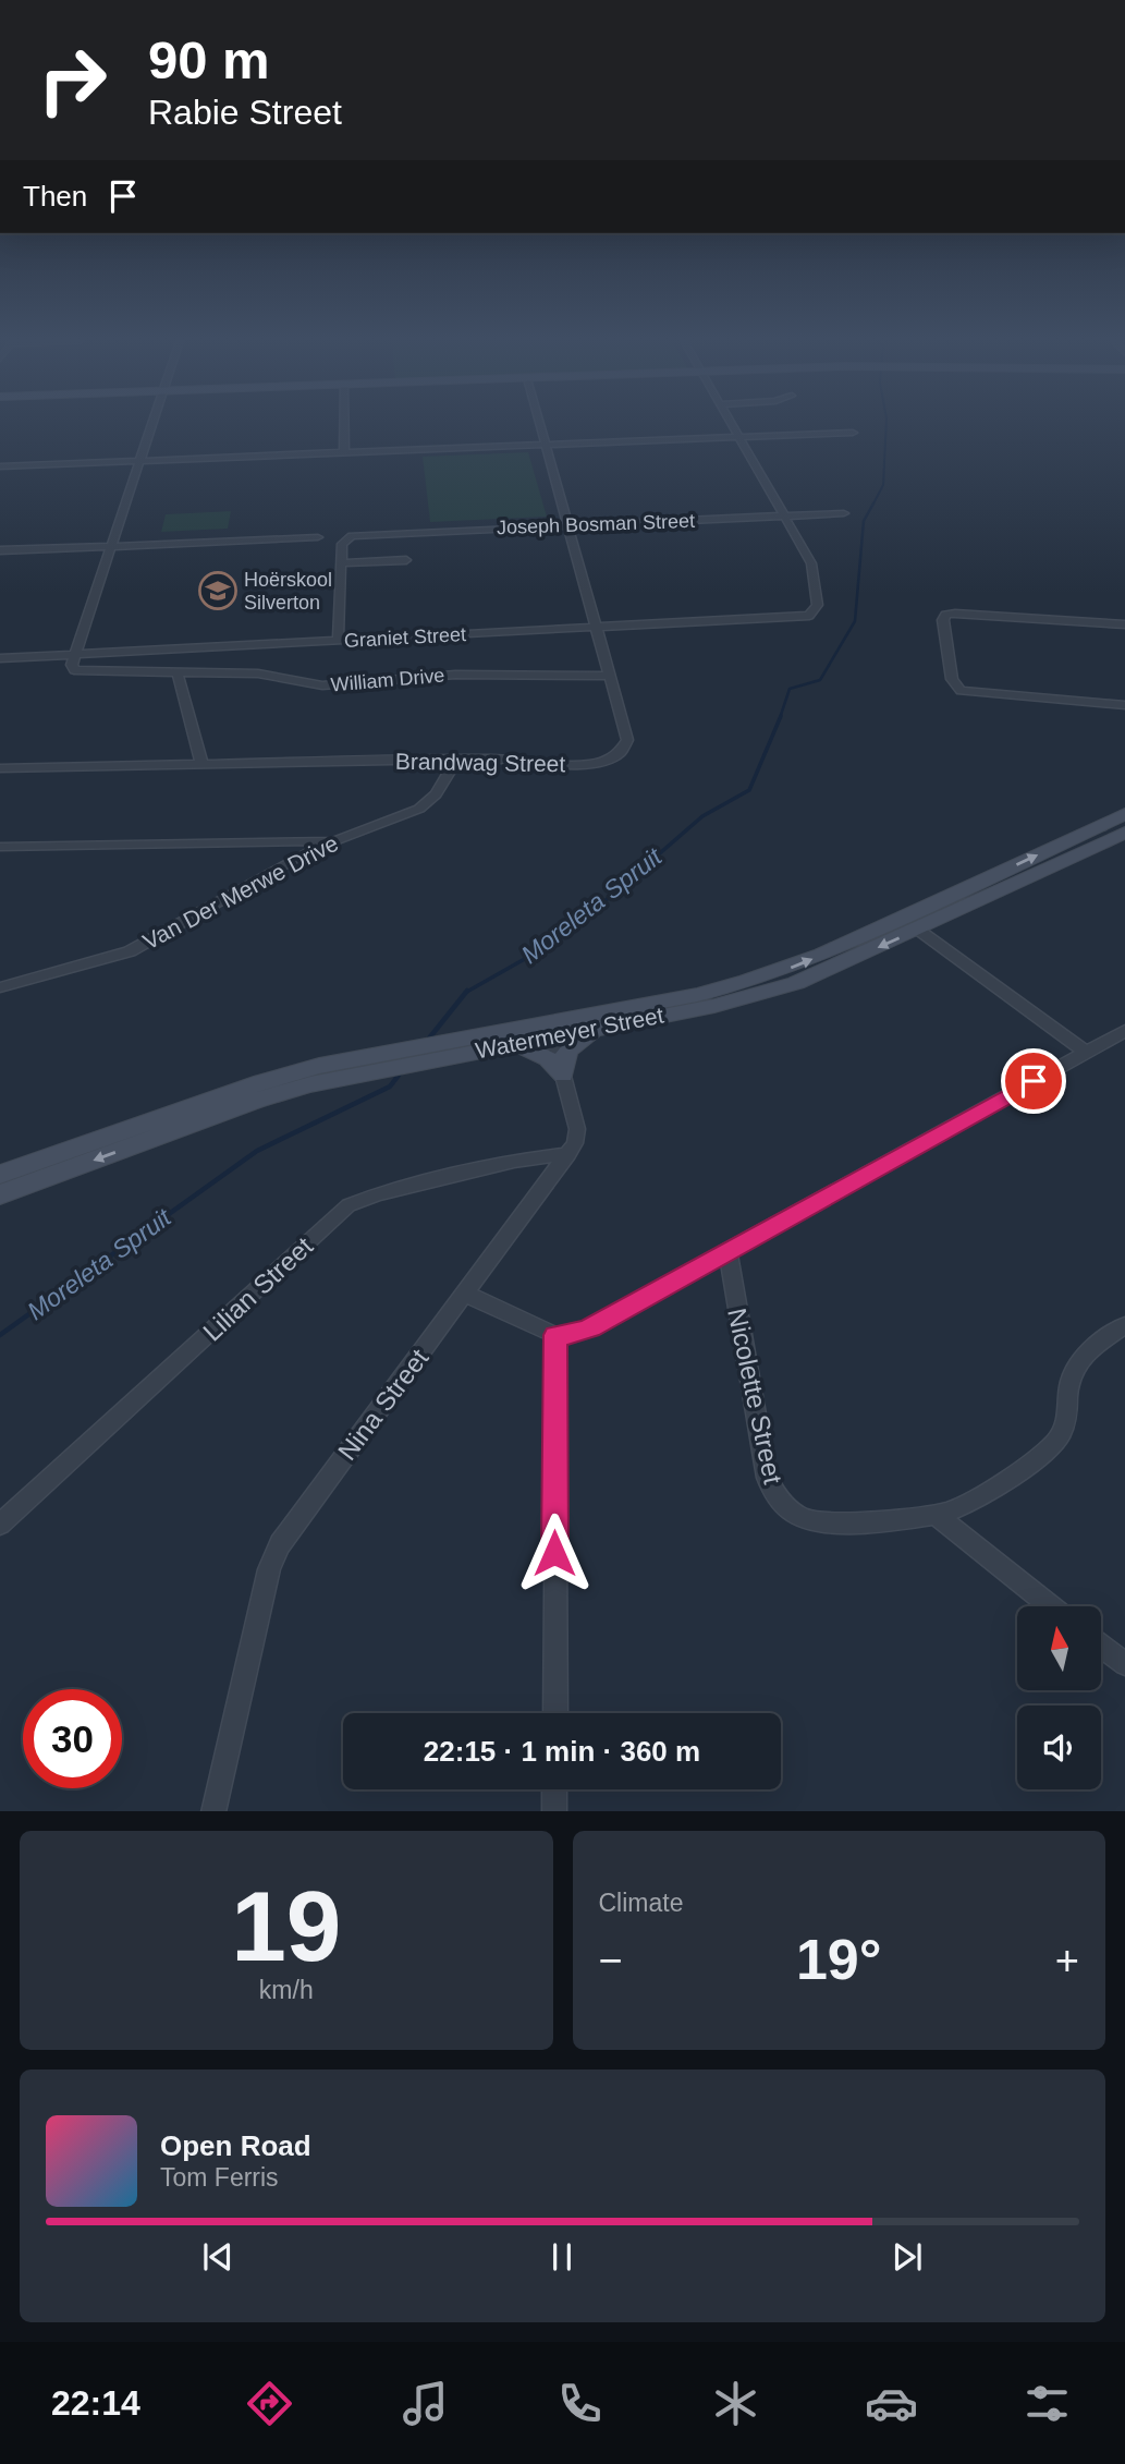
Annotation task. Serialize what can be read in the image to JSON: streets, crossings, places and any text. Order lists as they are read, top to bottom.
{
  "streets": {
    "main road": ["Watermeyer Street"],
    "street": [
      "Joseph Bosman Street",
      "Graniet Street",
      "William Drive",
      "Brandwag Street",
      "Van Der Merwe Drive",
      "Lilian Street",
      "Nicolette Street",
      "Nina Street"
    ]
  },
  "crossings": [
    ["Joseph Bosman Street", "Graniet Street"],
    ["Joseph Bosman Street", "Brandwag Street"],
    ["Graniet Street", "William Drive"],
    ["Graniet Street", "Brandwag Street"],
    ["William Drive", "Brandwag Street"],
    ["Brandwag Street", "Van Der Merwe Drive"],
    ["Watermeyer Street", "Nina Street"],
    ["Lilian Street", "Nina Street"]
  ],
  "water": ["Moreleta Spruit"],
  "places": {
    "school or university": ["Hoërskool Silverton"]
  },
  "north": "top",
  "page": {
    "turn": ["90 m", "Rabie Street"],
    "then": "Then",
    "limit": "30",
    "trip": "22:15 · 1 min · 360 m",
    "tile": [
      ["19", "km/h"],
      "Climate"
    ],
    "heat": ["−", "19°", "+"],
    "song": ["Open Road", "Tom Ferris"],
    "tabs": "22:14"
  }
}
